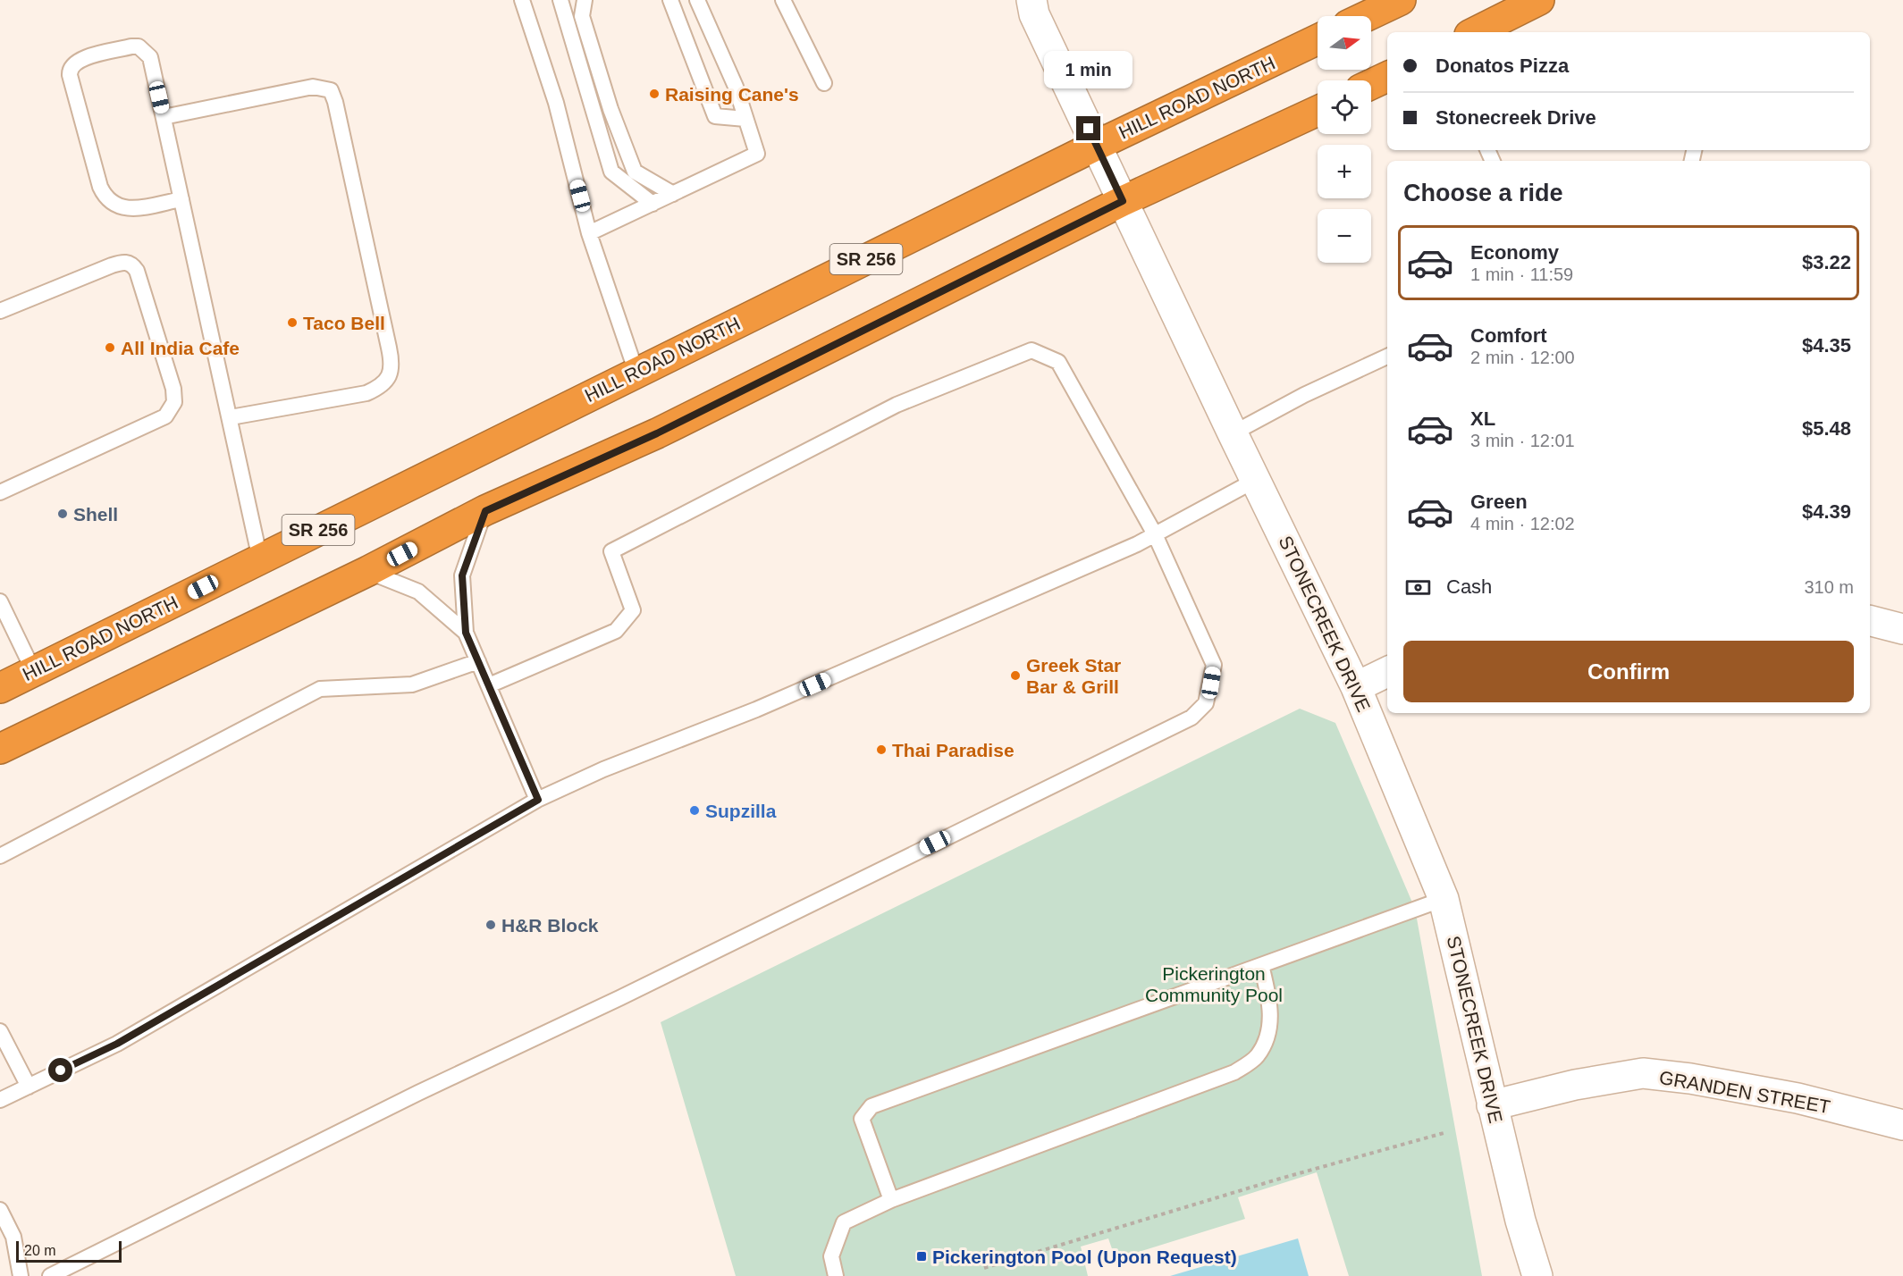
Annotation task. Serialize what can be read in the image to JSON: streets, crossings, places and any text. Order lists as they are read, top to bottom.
{
  "streets": {
    "highway": ["HILL ROAD NORTH", "SR 256"],
    "street": ["STONECREEK DRIVE", "GRANDEN STREET"]
  },
  "crossings": [
    ["HILL ROAD NORTH", "STONECREEK DRIVE"],
    ["STONECREEK DRIVE", "GRANDEN STREET"]
  ],
  "parks": ["Pickerington Community Pool"],
  "places": {
    "other": [
      "Raising Cane's",
      "Taco Bell",
      "All India Cafe",
      "Shell",
      "Greek Star Bar & Grill",
      "Thai Paradise",
      "Supzilla",
      "H&R Block"
    ],
    "transit": ["Pickerington Pool (Upon Request)"]
  },
  "scale_bar": "20 m",
  "north": "right",
  "page": {
    "map_buttons": ["+", "−"],
    "banner": ["Donatos Pizza", "Stonecreek Drive"],
    "bubble": "1 min",
    "heading": "Choose a ride",
    "list": [
      {
        "name": "Economy",
        "note": "1 min · 11:59",
        "value": "$3.22"
      },
      {
        "name": "Comfort",
        "note": "2 min · 12:00",
        "value": "$4.35"
      },
      {
        "name": "XL",
        "note": "3 min · 12:01",
        "value": "$5.48"
      },
      {
        "name": "Green",
        "note": "4 min · 12:02",
        "value": "$4.39"
      }
    ],
    "pay": ["Cash", "310 m"],
    "buttons": "Confirm",
    "scale": "20 m"
  }
}
